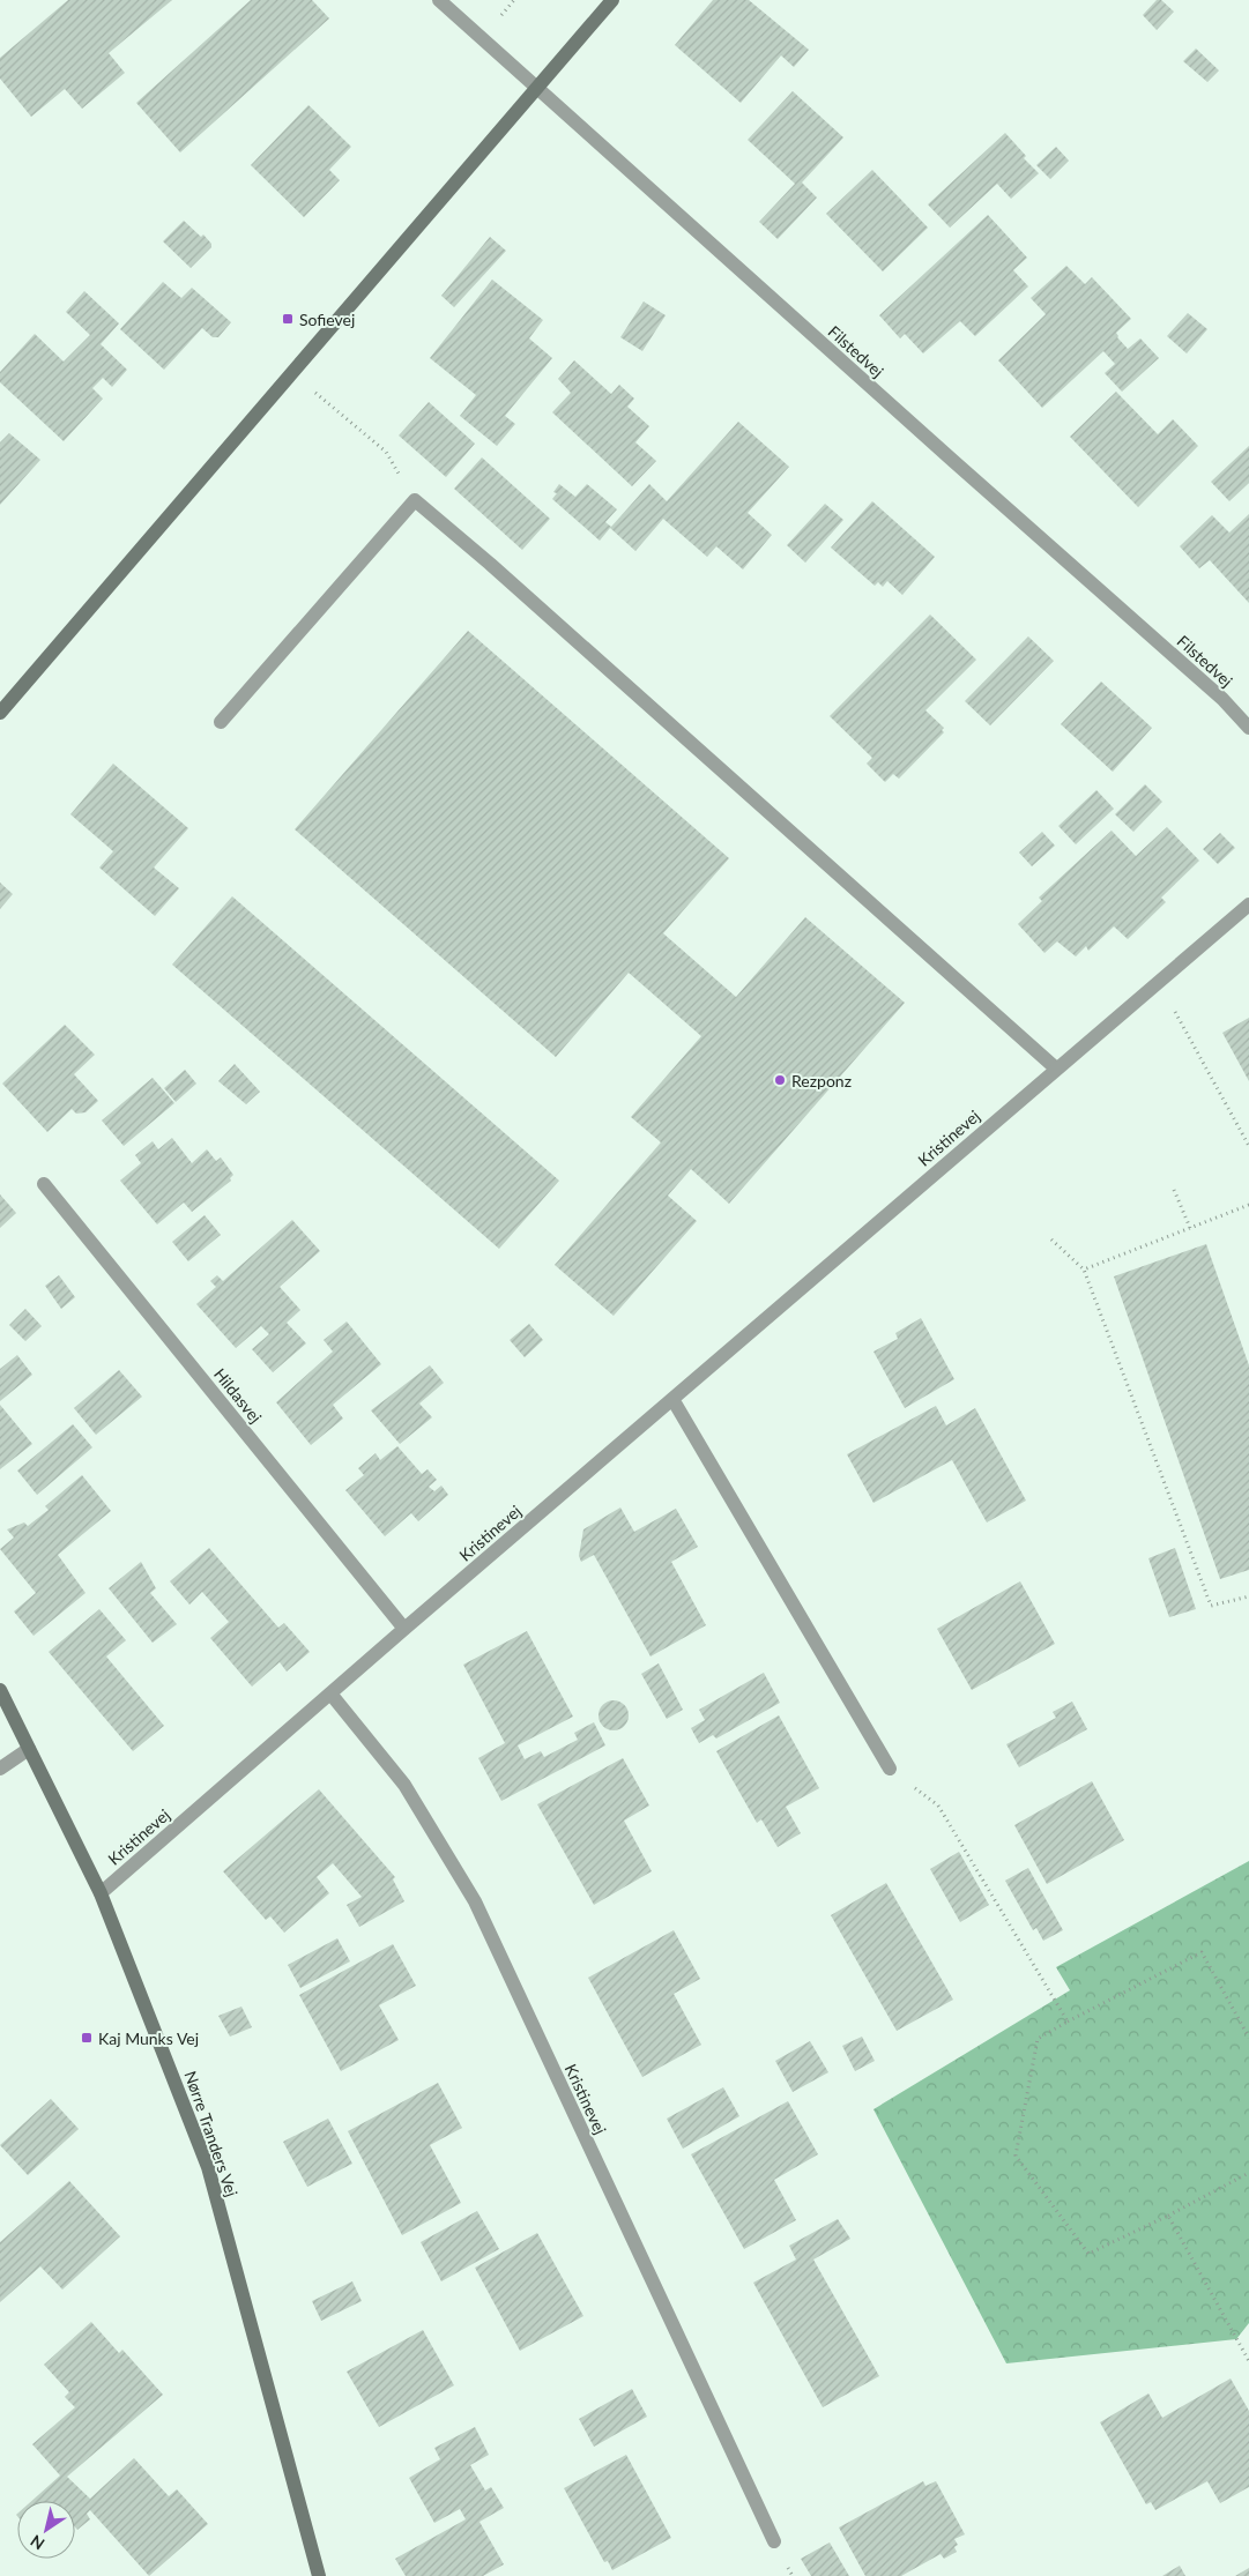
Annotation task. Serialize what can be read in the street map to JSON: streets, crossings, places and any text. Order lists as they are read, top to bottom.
{
  "streets": {
    "street": [
      "Filstedvej",
      "Kristinevej",
      "Hildasvej",
      "Nørre Tranders Vej"
    ]
  },
  "crossings": [
    ["Kristinevej", "Hildasvej"],
    ["Kristinevej", "Nørre Tranders Vej"]
  ],
  "places": {
    "transit": ["Sofievej", "Kaj Munks Vej"],
    "other": ["Rezponz"]
  },
  "north": "bottom left"
}
